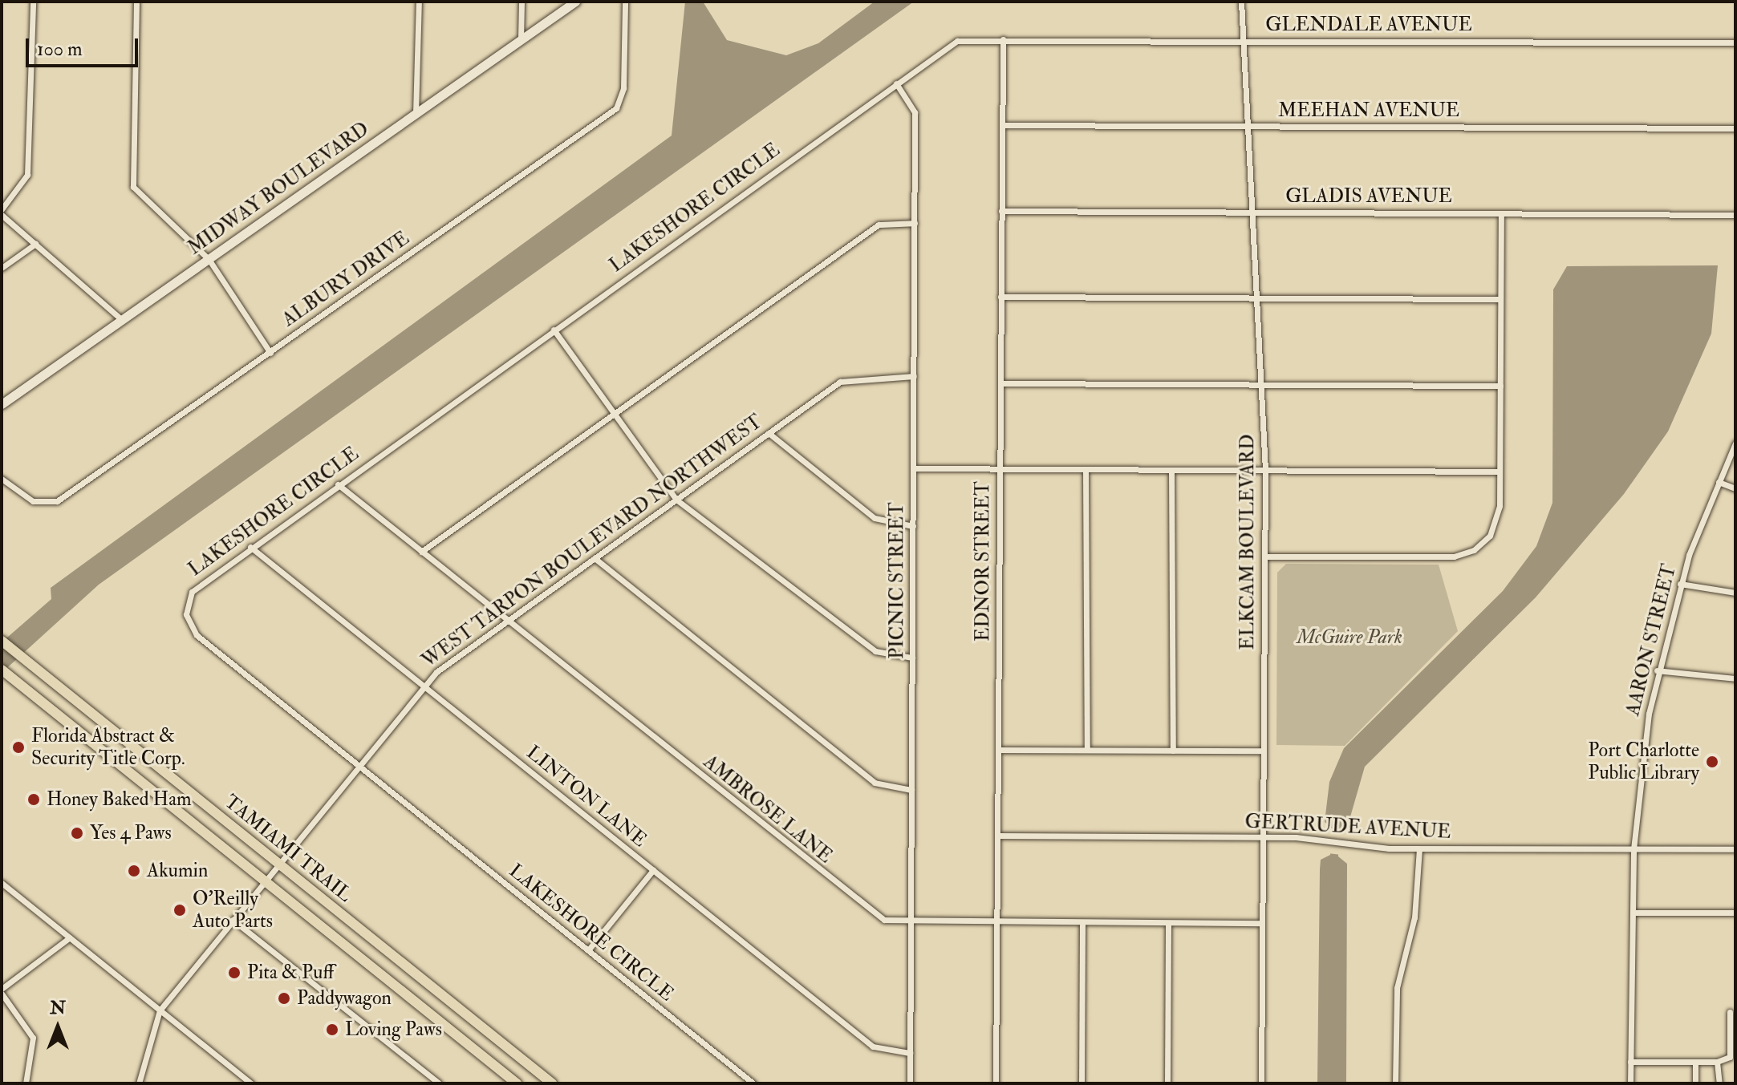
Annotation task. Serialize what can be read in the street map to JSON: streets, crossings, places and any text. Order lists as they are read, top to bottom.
{
  "streets": {
    "main road": ["TAMIAMI TRAIL"],
    "street": [
      "GLENDALE AVENUE",
      "MEEHAN AVENUE",
      "MIDWAY BOULEVARD",
      "GLADIS AVENUE",
      "LAKESHORE CIRCLE",
      "ALBURY DRIVE",
      "WEST TARPON BOULEVARD NORTHWEST",
      "ELKCAM BOULEVARD",
      "EDNOR STREET",
      "PICNIC STREET",
      "AARON STREET",
      "LINTON LANE",
      "AMBROSE LANE",
      "GERTRUDE AVENUE"
    ]
  },
  "crossings": [
    ["GLENDALE AVENUE", "LAKESHORE CIRCLE"],
    ["GLENDALE AVENUE", "ELKCAM BOULEVARD"],
    ["GLENDALE AVENUE", "EDNOR STREET"],
    ["MEEHAN AVENUE", "ELKCAM BOULEVARD"],
    ["MEEHAN AVENUE", "EDNOR STREET"],
    ["GLADIS AVENUE", "ELKCAM BOULEVARD"],
    ["GLADIS AVENUE", "EDNOR STREET"],
    ["LAKESHORE CIRCLE", "WEST TARPON BOULEVARD NORTHWEST"],
    ["LAKESHORE CIRCLE", "EDNOR STREET"],
    ["LAKESHORE CIRCLE", "PICNIC STREET"],
    ["LAKESHORE CIRCLE", "LINTON LANE"],
    ["LAKESHORE CIRCLE", "AMBROSE LANE"],
    ["WEST TARPON BOULEVARD NORTHWEST", "PICNIC STREET"],
    ["WEST TARPON BOULEVARD NORTHWEST", "LINTON LANE"],
    ["WEST TARPON BOULEVARD NORTHWEST", "AMBROSE LANE"],
    ["WEST TARPON BOULEVARD NORTHWEST", "TAMIAMI TRAIL"],
    ["ELKCAM BOULEVARD", "AMBROSE LANE"],
    ["ELKCAM BOULEVARD", "GERTRUDE AVENUE"],
    ["EDNOR STREET", "AMBROSE LANE"],
    ["EDNOR STREET", "GERTRUDE AVENUE"],
    ["PICNIC STREET", "LINTON LANE"],
    ["PICNIC STREET", "AMBROSE LANE"],
    ["AARON STREET", "GERTRUDE AVENUE"]
  ],
  "parks": ["McGuire Park"],
  "places": [
    "Florida Abstract & Security Title Corp.",
    "Port Charlotte Public Library",
    "Honey Baked Ham",
    "Yes 4 Paws",
    "Akumin",
    "O'Reilly Auto Parts",
    "Pita & Puff",
    "Paddywagon",
    "Loving Paws"
  ],
  "scale_bar": "100 m",
  "north": "top"
}
